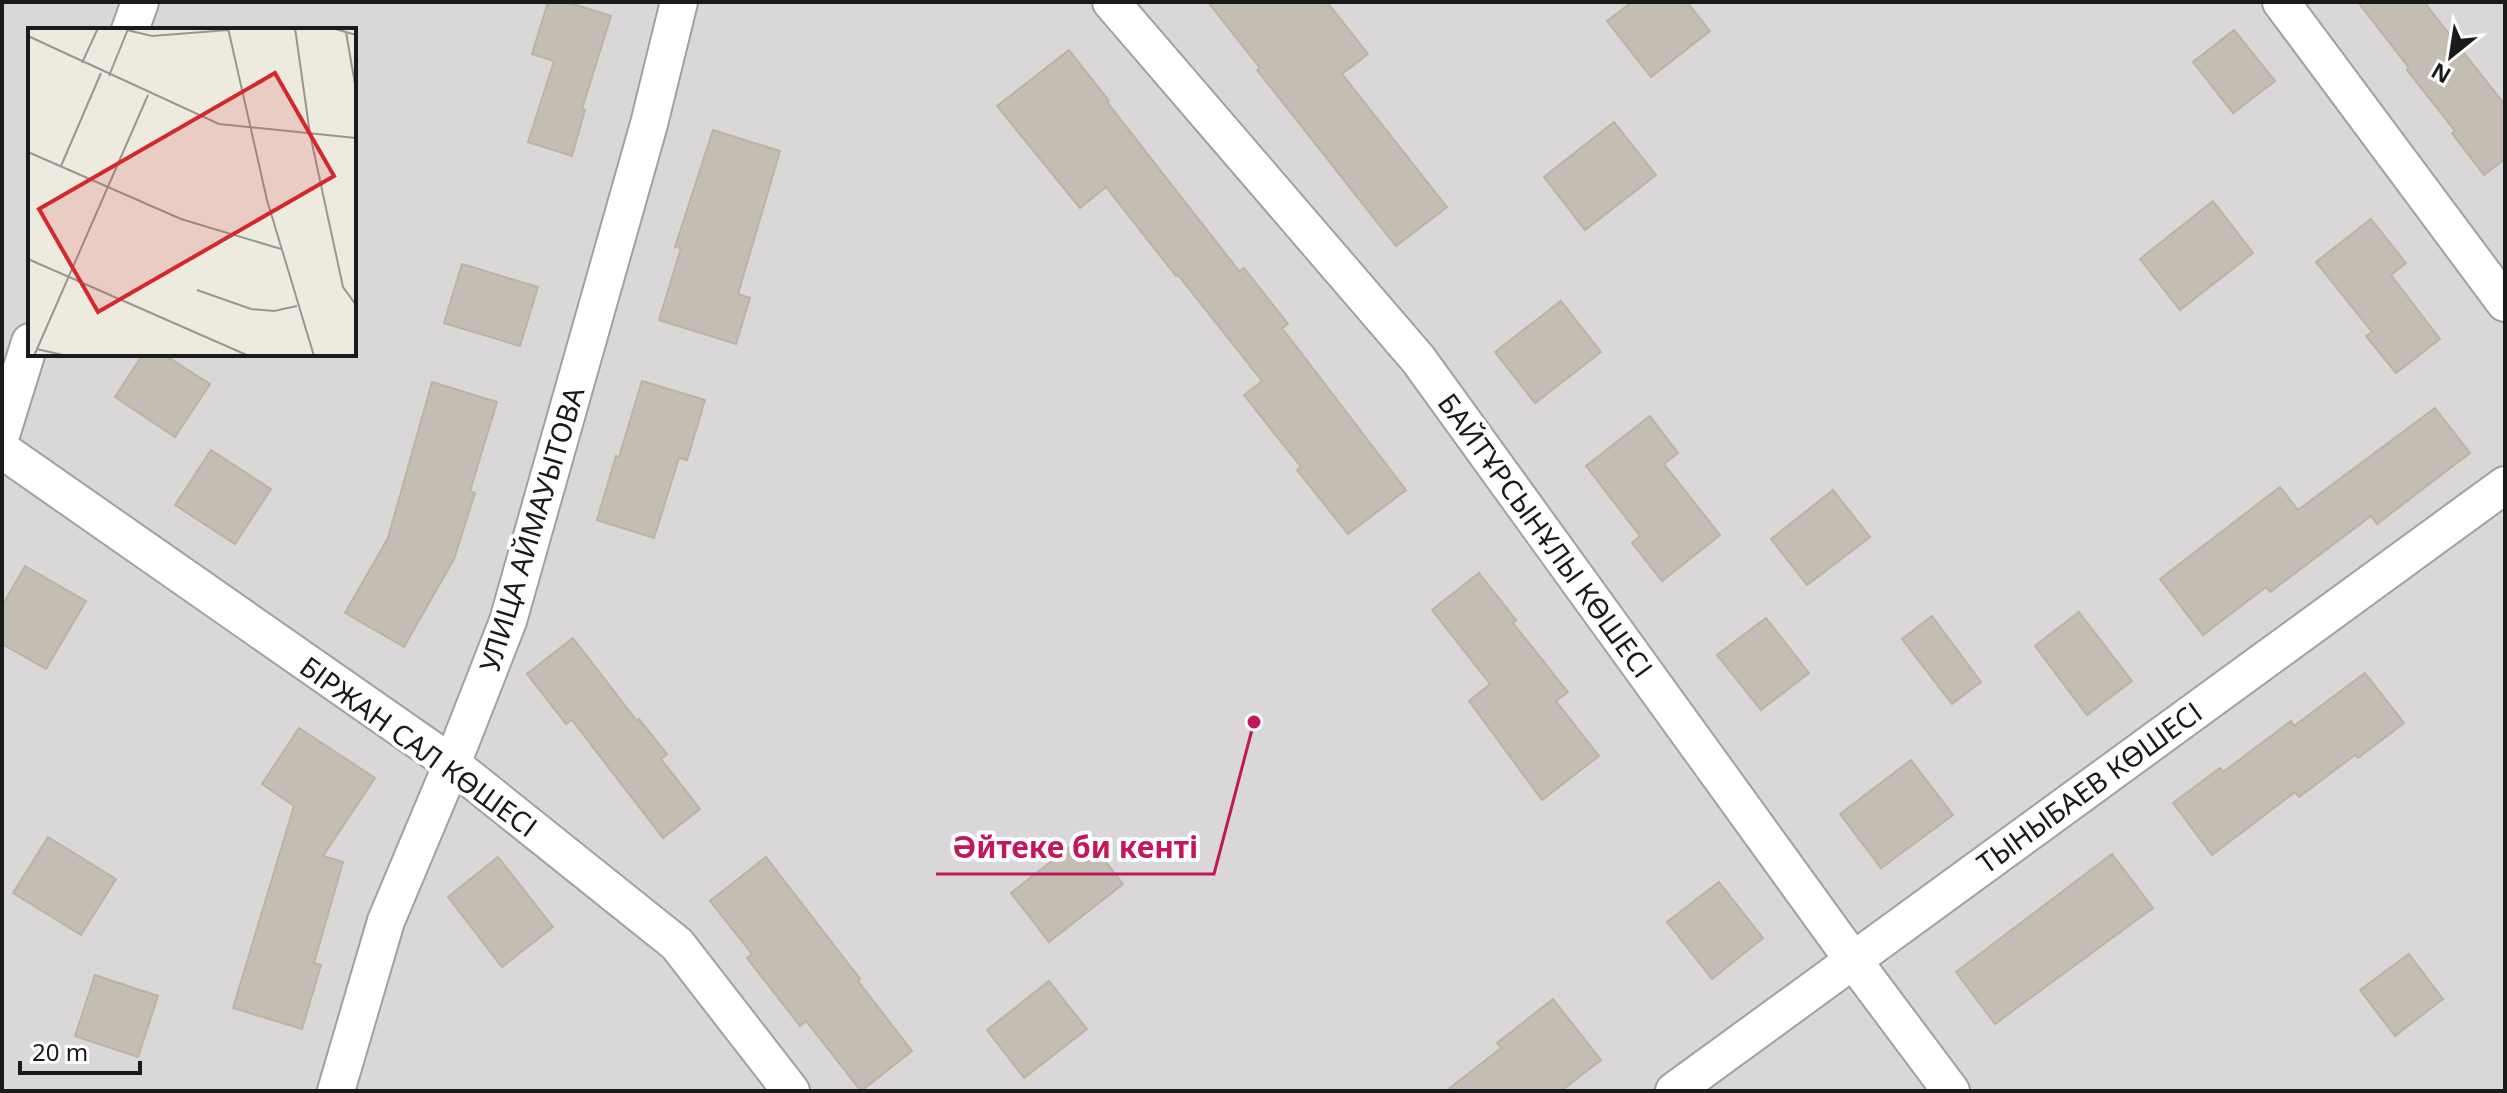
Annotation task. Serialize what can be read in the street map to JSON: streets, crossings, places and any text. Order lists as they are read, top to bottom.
{
  "streets": {
    "street": [
      "УЛИЦА АЙМАУЫТОВА",
      "БАЙТҰРСЫНҰЛЫ КӨШЕСІ",
      "БІРЖАН САЛ КӨШЕСІ",
      "ТЫНЫБАЕВ КӨШЕСІ"
    ]
  },
  "crossings": [
    ["УЛИЦА АЙМАУЫТОВА", "БІРЖАН САЛ КӨШЕСІ"],
    ["БАЙТҰРСЫНҰЛЫ КӨШЕСІ", "ТЫНЫБАЕВ КӨШЕСІ"]
  ],
  "places": ["Әйтеке би кенті"],
  "scale_bar": "20 m",
  "north": "bottom left"
}
